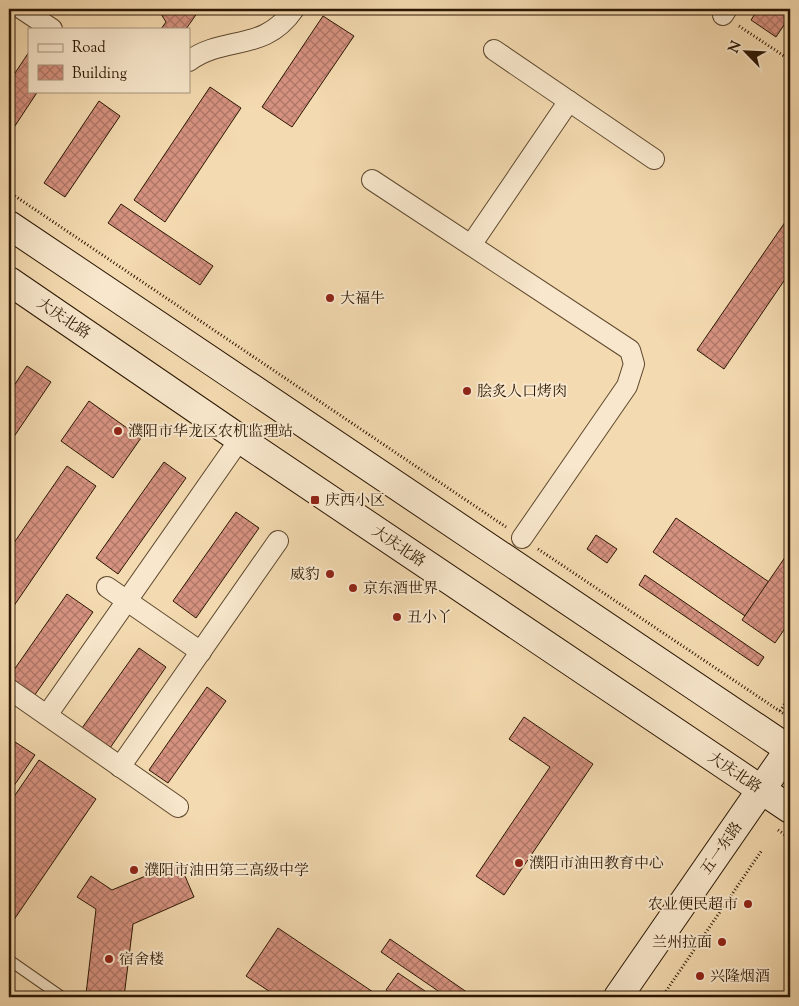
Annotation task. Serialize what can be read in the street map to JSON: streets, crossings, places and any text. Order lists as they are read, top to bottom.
{
  "streets": {
    "main road": ["大庆北路", "五一东路"]
  },
  "crossings": [
    ["大庆北路", "五一东路"]
  ],
  "places": {
    "other": [
      "大福牛",
      "脍炙人口烤肉",
      "濮阳市华龙区农机监理站",
      "威豹",
      "京东酒世界",
      "丑小丫",
      "濮阳市油田教育中心",
      "濮阳市油田第三高级中学",
      "农业便民超市",
      "兰州拉面",
      "宿舍楼",
      "兴隆烟酒"
    ],
    "transit": ["庆西小区"]
  },
  "legend": ["Road", "Building"],
  "north": "top left"
}
